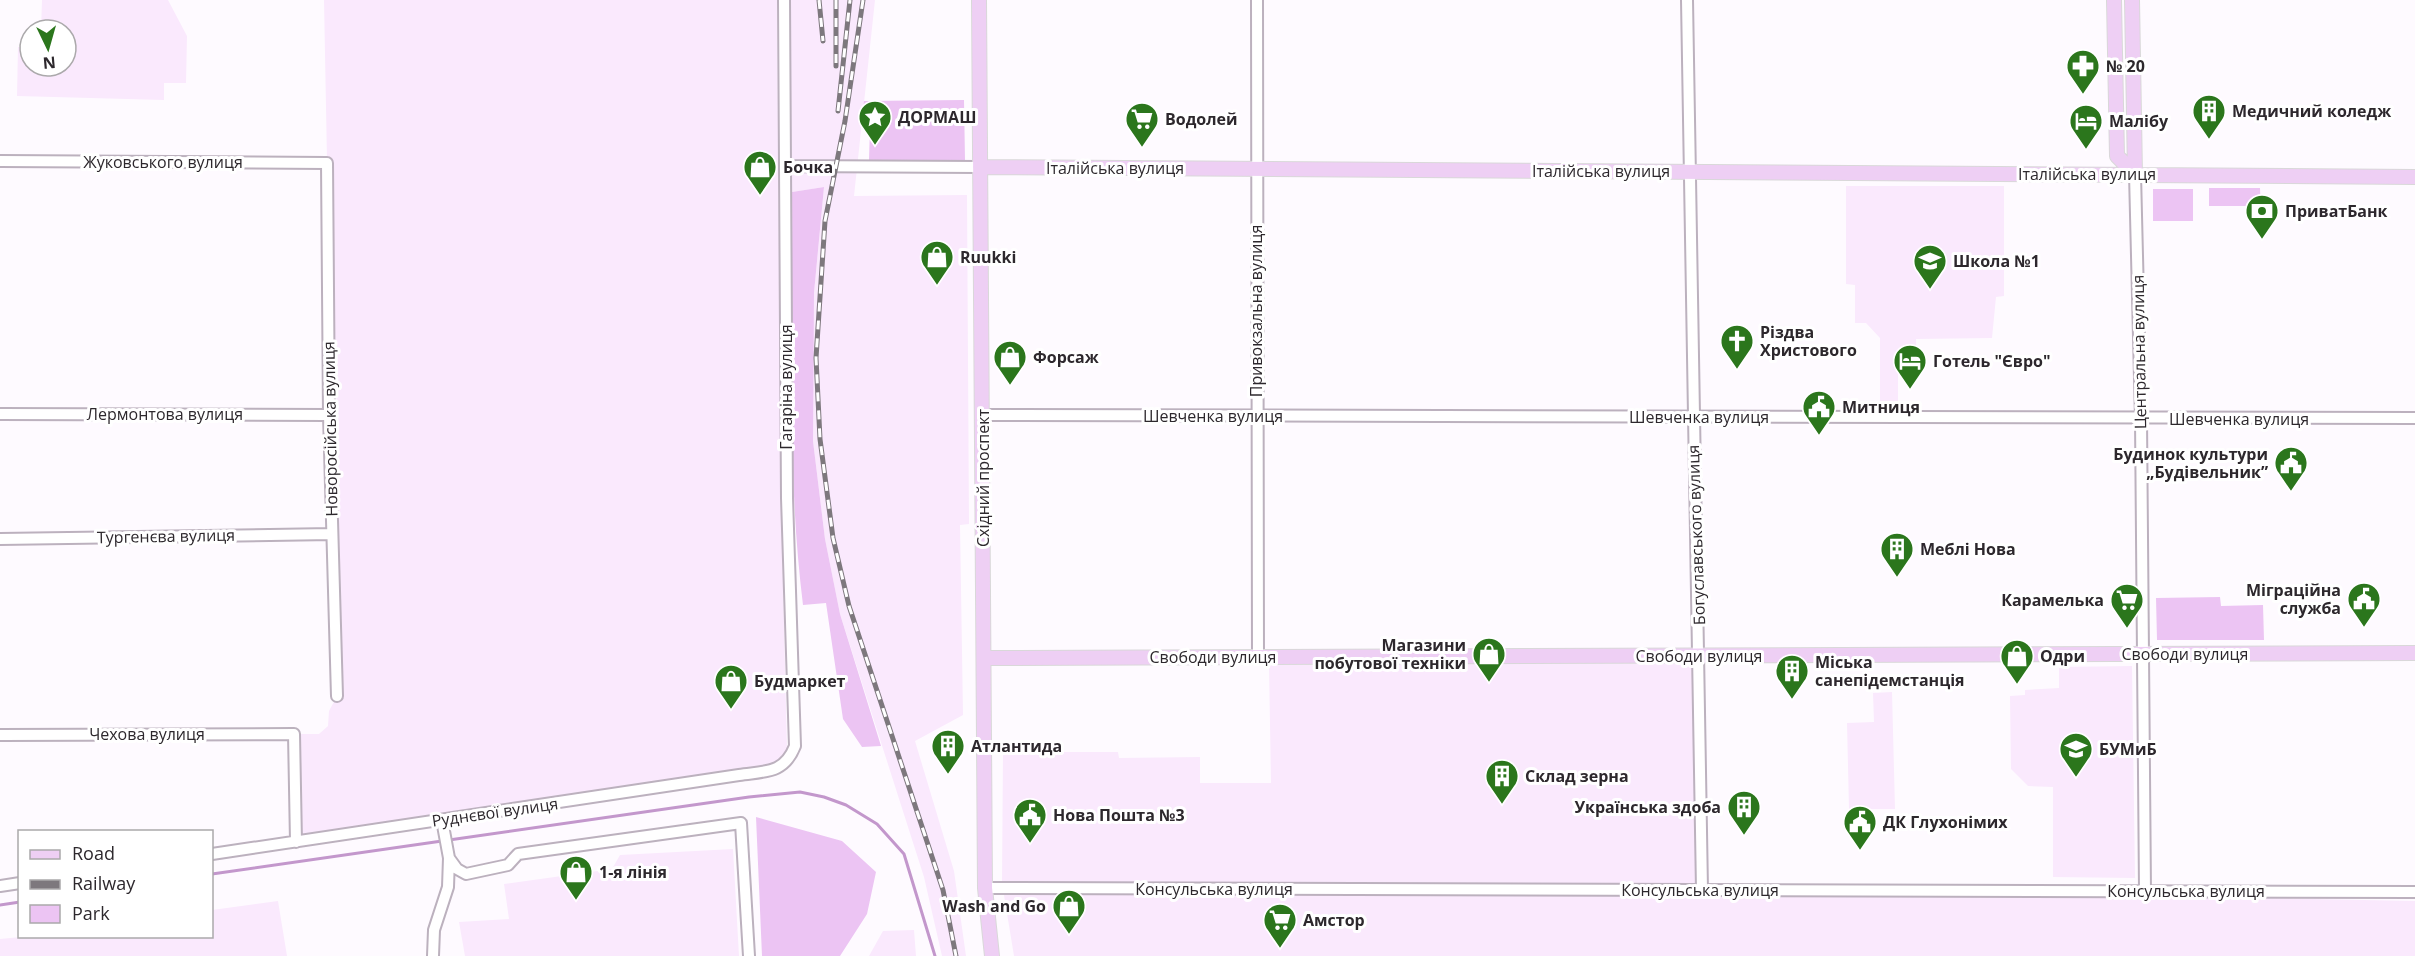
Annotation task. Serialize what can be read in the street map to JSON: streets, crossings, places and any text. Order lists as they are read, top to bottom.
{
  "streets": {
    "main road": [
      "Італійська вулиця",
      "Центральна вулиця",
      "Східний проспект",
      "Свободи вулиця"
    ],
    "street": [
      "Жуковського вулиця",
      "Привокзальна вулиця",
      "Гагаріна вулиця",
      "Лермонтова вулиця",
      "Шевченка вулиця",
      "Новоросійська вулиця",
      "Богуславського вулиця",
      "Тургенєва вулиця",
      "Чехова вулиця",
      "Руднєвої вулиця",
      "Консульська вулиця"
    ]
  },
  "crossings": [
    ["Жуковського вулиця", "Новоросійська вулиця"],
    ["Італійська вулиця", "Привокзальна вулиця"],
    ["Італійська вулиця", "Центральна вулиця"],
    ["Італійська вулиця", "Гагаріна вулиця"],
    ["Італійська вулиця", "Східний проспект"],
    ["Італійська вулиця", "Богуславського вулиця"],
    ["Привокзальна вулиця", "Шевченка вулиця"],
    ["Привокзальна вулиця", "Свободи вулиця"],
    ["Центральна вулиця", "Шевченка вулиця"],
    ["Центральна вулиця", "Свободи вулиця"],
    ["Центральна вулиця", "Консульська вулиця"],
    ["Гагаріна вулиця", "Руднєвої вулиця"],
    ["Лермонтова вулиця", "Новоросійська вулиця"],
    ["Шевченка вулиця", "Східний проспект"],
    ["Шевченка вулиця", "Богуславського вулиця"],
    ["Новоросійська вулиця", "Тургенєва вулиця"],
    ["Східний проспект", "Свободи вулиця"],
    ["Східний проспект", "Консульська вулиця"],
    ["Богуславського вулиця", "Свободи вулиця"],
    ["Богуславського вулиця", "Консульська вулиця"],
    ["Чехова вулиця", "Руднєвої вулиця"]
  ],
  "places": {
    "pharmacy": ["№ 20"],
    "building": [
      "Медичний коледж",
      "Меблі Нова",
      "Міська санепідемстанція",
      "Атлантида",
      "Склад зерна",
      "Українська здоба"
    ],
    "place": ["ДОРМАШ"],
    "supermarket": ["Водолей", "Карамелька", "Амстор"],
    "hotel": ["Малібу", "Готель \"Євро\""],
    "shop": [
      "Бочка",
      "Ruukki",
      "Форсаж",
      "Магазини побутової техніки",
      "Одри",
      "Будмаркет",
      "1-я лінія",
      "Wash and Go"
    ],
    "bank": ["ПриватБанк"],
    "school or university": ["Школа №1", "БУМиБ"],
    "church": ["Різдва Христового"],
    "public building": [
      "Митниця",
      "Будинок культури „Будівельник”",
      "Міграційна служба",
      "Нова Пошта №3",
      "ДК Глухонімих"
    ]
  },
  "legend": ["Road", "Railway", "Park"],
  "north": "bottom"
}
